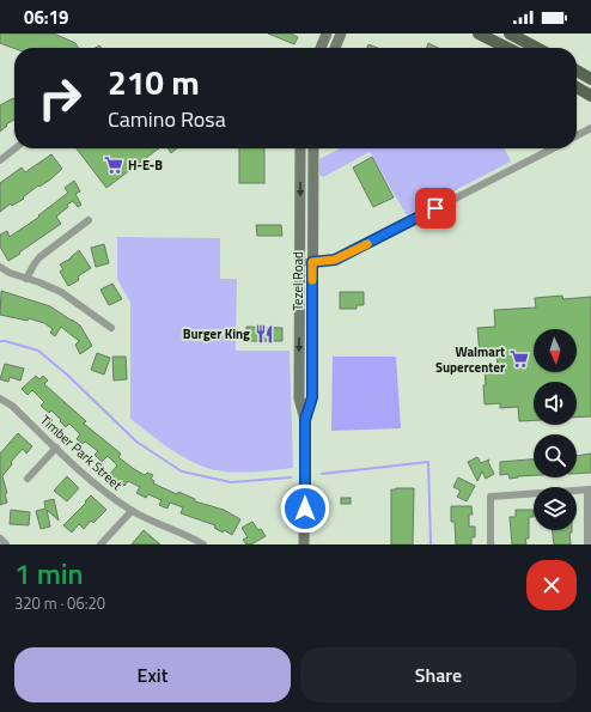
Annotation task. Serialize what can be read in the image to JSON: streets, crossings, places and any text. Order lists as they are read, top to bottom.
{
  "streets": {
    "main road": ["Tezel Road"],
    "street": ["Timber Park Street"]
  },
  "places": {
    "supermarket": ["H-E-B", "Walmart Supercenter"],
    "restaurant": ["Burger King"]
  },
  "north": "bottom",
  "page": {
    "status": "06:19",
    "turn": ["210 m", "Camino Rosa"],
    "heading": ["1 min", "320 m · 06:20"],
    "buttons": ["Exit", "Share"]
  }
}
